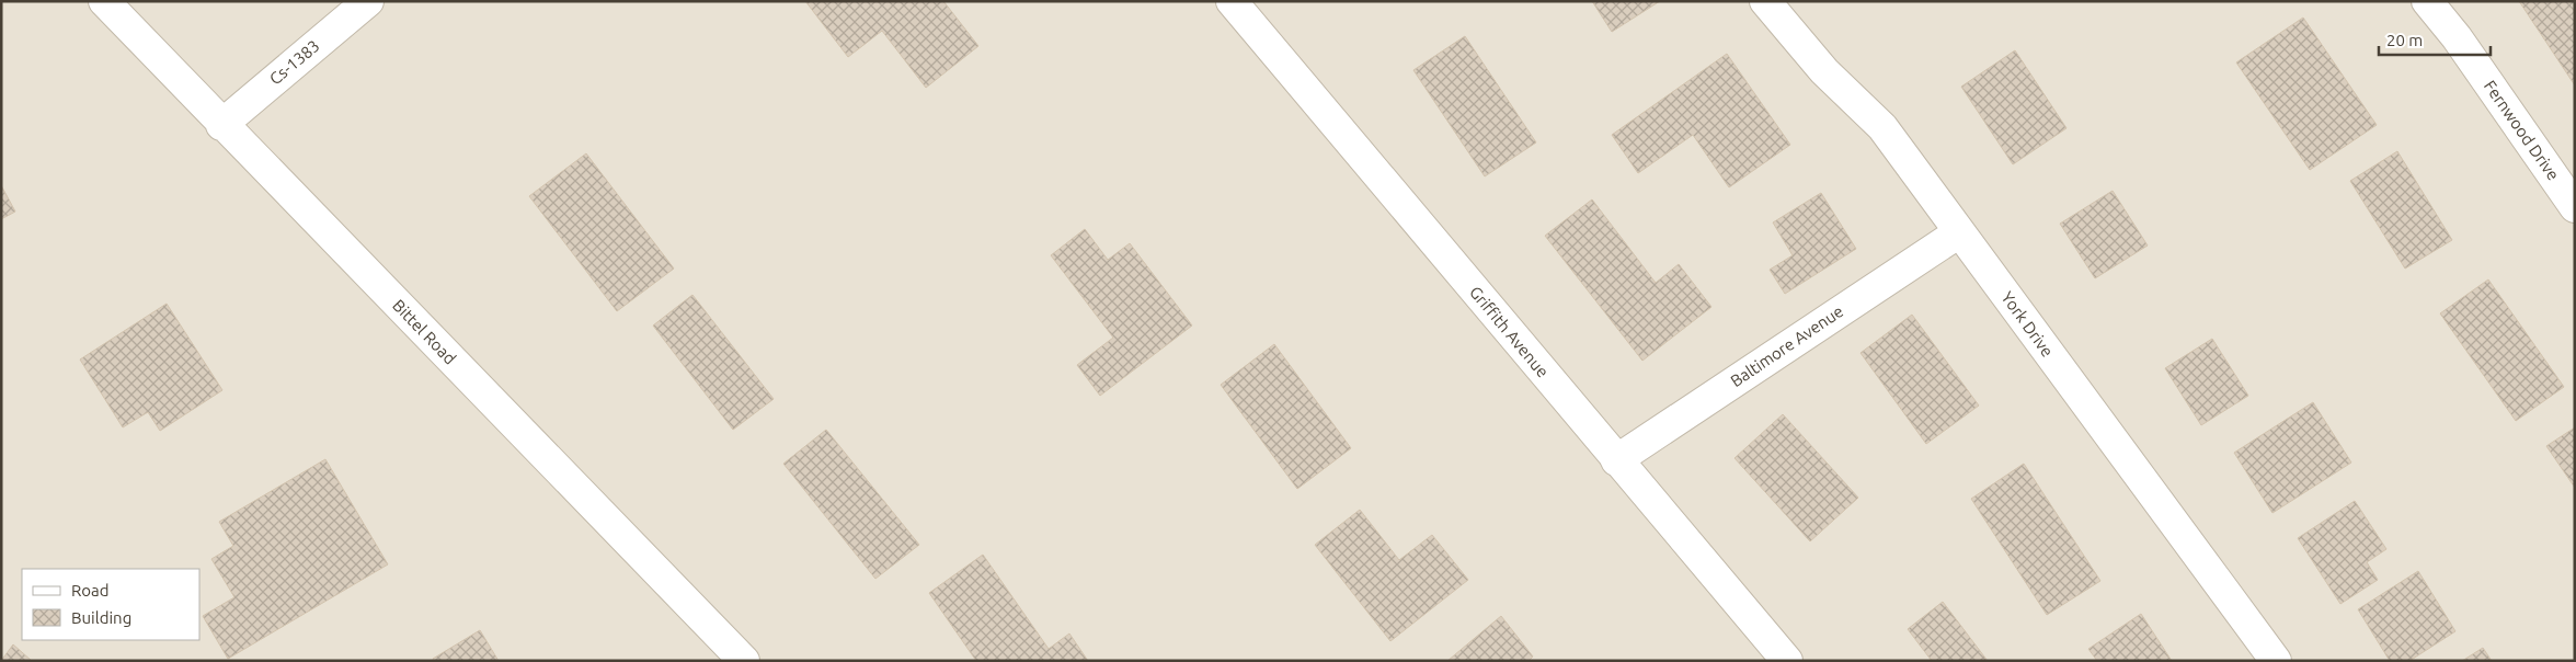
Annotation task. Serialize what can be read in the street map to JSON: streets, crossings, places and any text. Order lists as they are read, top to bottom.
{
  "streets": {
    "street": [
      "Cs-1383",
      "Fernwood Drive",
      "York Drive",
      "Bittel Road",
      "Griffith Avenue",
      "Baltimore Avenue"
    ]
  },
  "crossings": [
    ["Cs-1383", "Bittel Road"],
    ["York Drive", "Baltimore Avenue"],
    ["Griffith Avenue", "Baltimore Avenue"]
  ],
  "legend": ["Road", "Building"],
  "scale_bar": "20 m"
}
